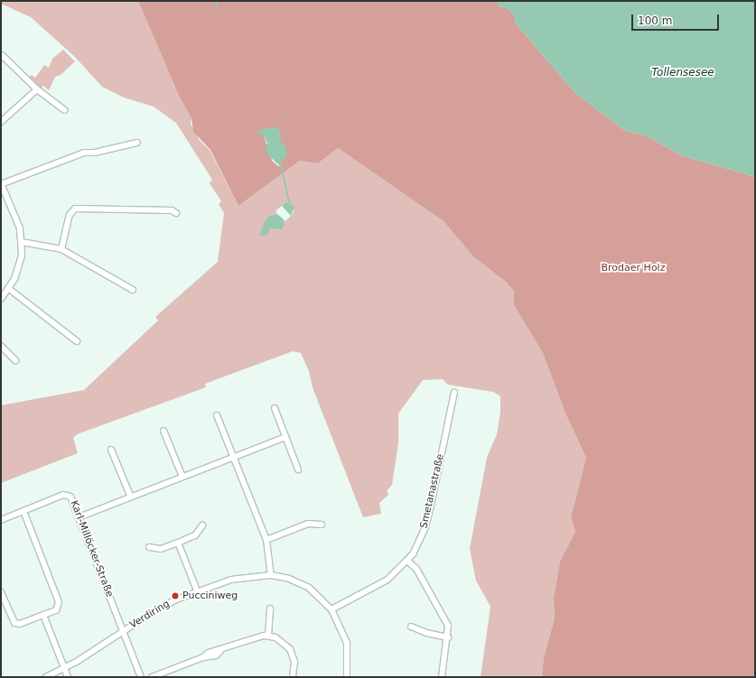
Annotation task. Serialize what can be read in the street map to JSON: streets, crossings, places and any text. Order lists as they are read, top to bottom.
{
  "streets": {
    "street": ["Smetanastraße", "Karl-Millöcker-Straße", "Verdiring"]
  },
  "crossings": [
    ["Smetanastraße", "Verdiring"],
    ["Karl-Millöcker-Straße", "Verdiring"]
  ],
  "water": ["Tollensesee"],
  "parks": ["Brodaer Holz"],
  "places": ["Pucciniweg"],
  "scale_bar": "100 m"
}
